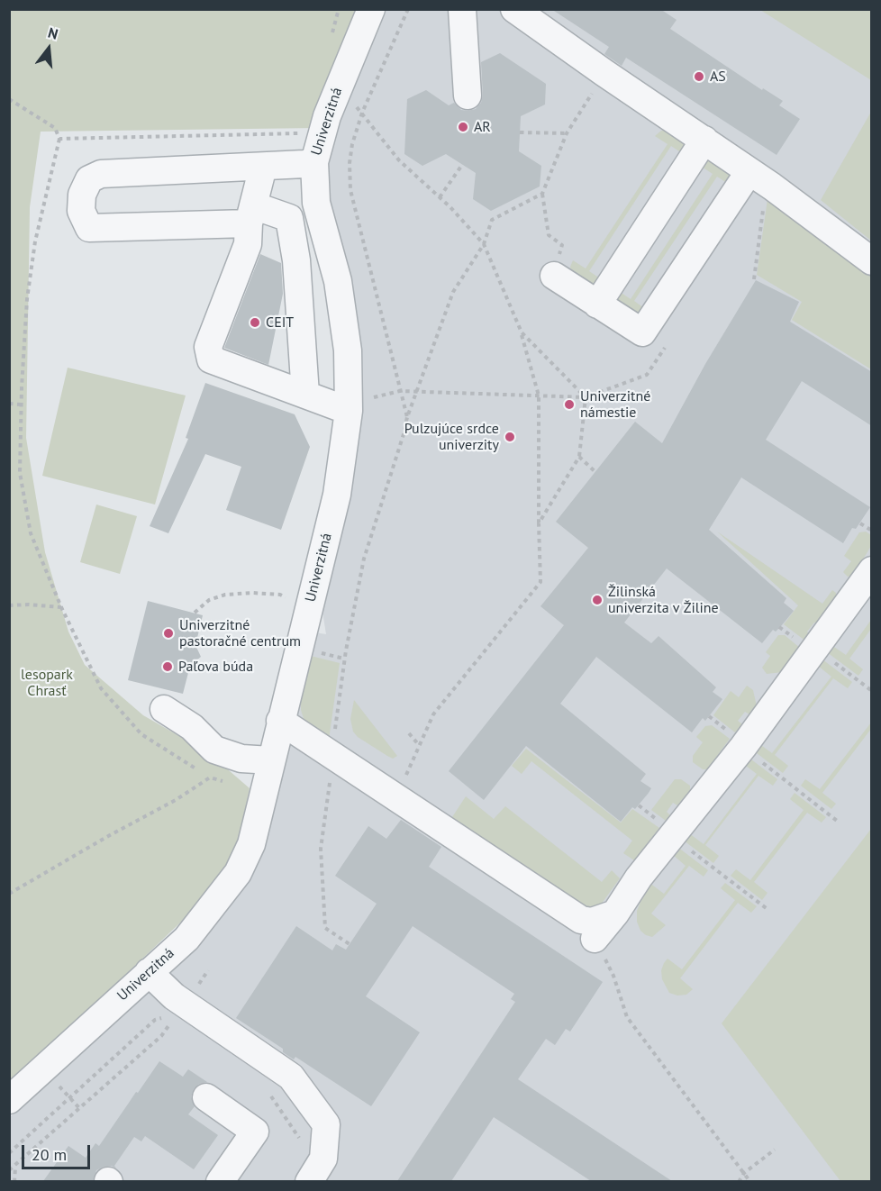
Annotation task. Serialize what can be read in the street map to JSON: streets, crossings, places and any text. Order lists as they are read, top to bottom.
{
  "streets": {
    "street": ["Univerzitná"]
  },
  "parks": ["lesopark Chrasť"],
  "places": [
    "AS",
    "AR",
    "CEIT",
    "Univerzitné námestie",
    "Pulzujúce srdce univerzity",
    "Žilinská univerzita v Žiline",
    "Univerzitné pastoračné centrum",
    "Paľova búda"
  ],
  "scale_bar": "20 m",
  "north": "top"
}
